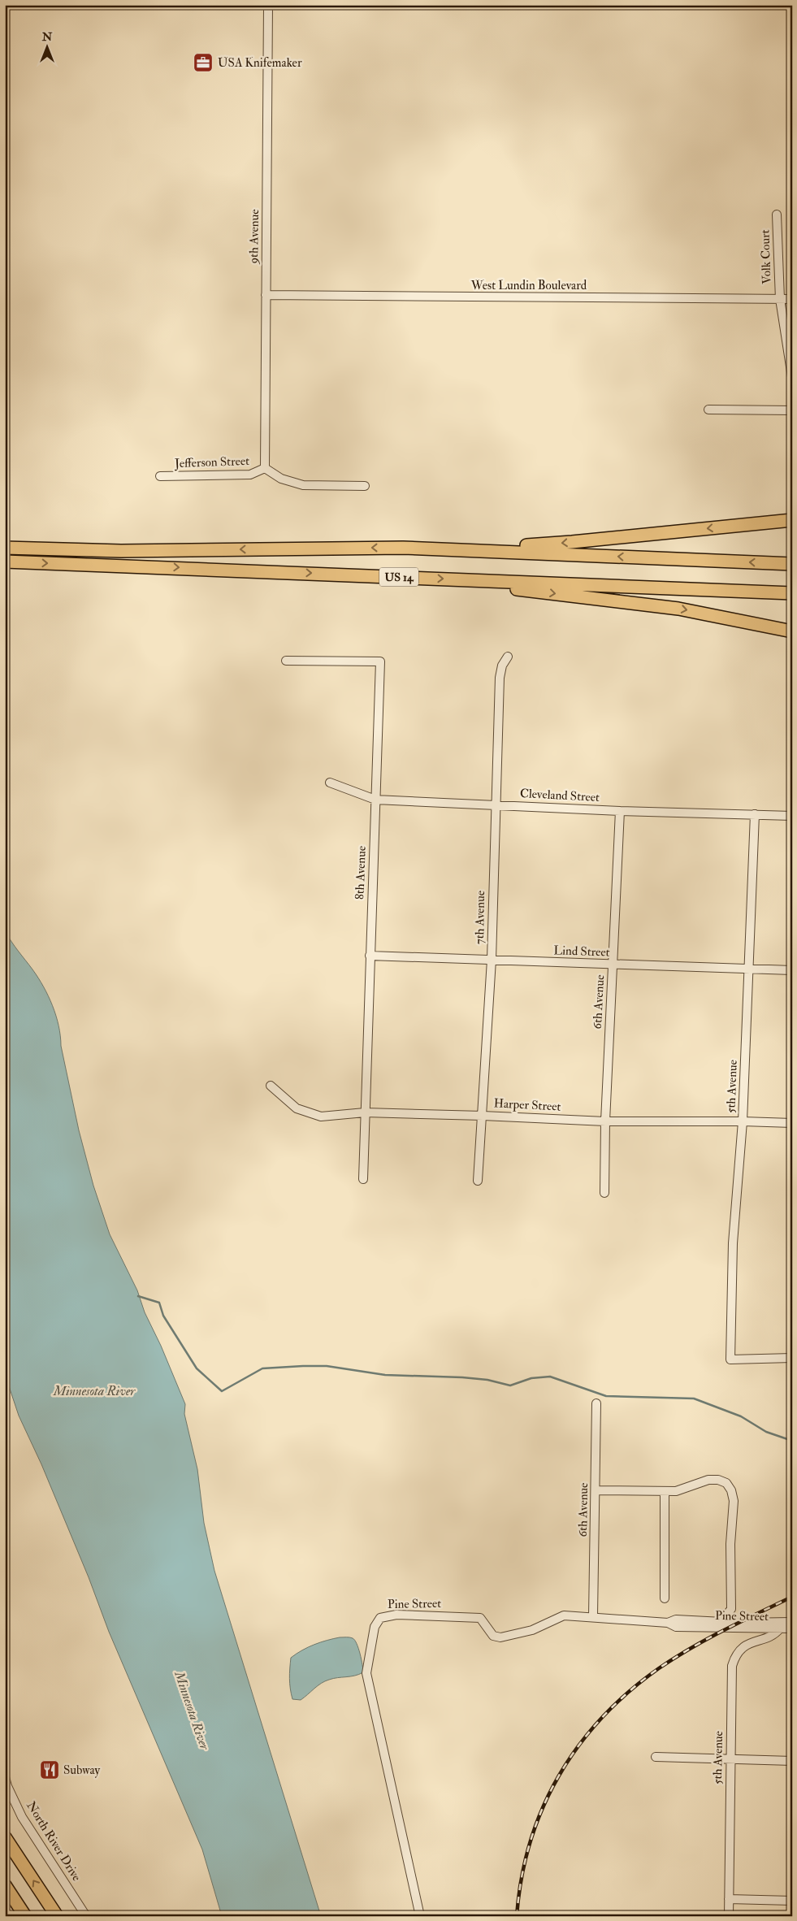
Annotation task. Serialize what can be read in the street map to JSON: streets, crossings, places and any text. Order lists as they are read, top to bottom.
{
  "streets": {
    "highway": ["US 14"],
    "street": [
      "9th Avenue",
      "Volk Court",
      "West Lundin Boulevard",
      "Jefferson Street",
      "Cleveland Street",
      "8th Avenue",
      "7th Avenue",
      "Lind Street",
      "6th Avenue",
      "5th Avenue",
      "Harper Street",
      "Pine Street",
      "North River Drive"
    ]
  },
  "crossings": [
    ["9th Avenue", "West Lundin Boulevard"],
    ["9th Avenue", "Jefferson Street"],
    ["Volk Court", "West Lundin Boulevard"],
    ["Cleveland Street", "8th Avenue"],
    ["Cleveland Street", "7th Avenue"],
    ["Cleveland Street", "6th Avenue"],
    ["Cleveland Street", "5th Avenue"],
    ["8th Avenue", "Lind Street"],
    ["8th Avenue", "Harper Street"],
    ["7th Avenue", "Lind Street"],
    ["7th Avenue", "Harper Street"],
    ["Lind Street", "6th Avenue"],
    ["Lind Street", "5th Avenue"],
    ["6th Avenue", "Harper Street"],
    ["6th Avenue", "Pine Street"],
    ["5th Avenue", "Harper Street"],
    ["5th Avenue", "Pine Street"]
  ],
  "water": ["Minnesota River"],
  "places": {
    "office": ["USA Knifemaker"],
    "restaurant": ["Subway"]
  },
  "north": "top"
}
